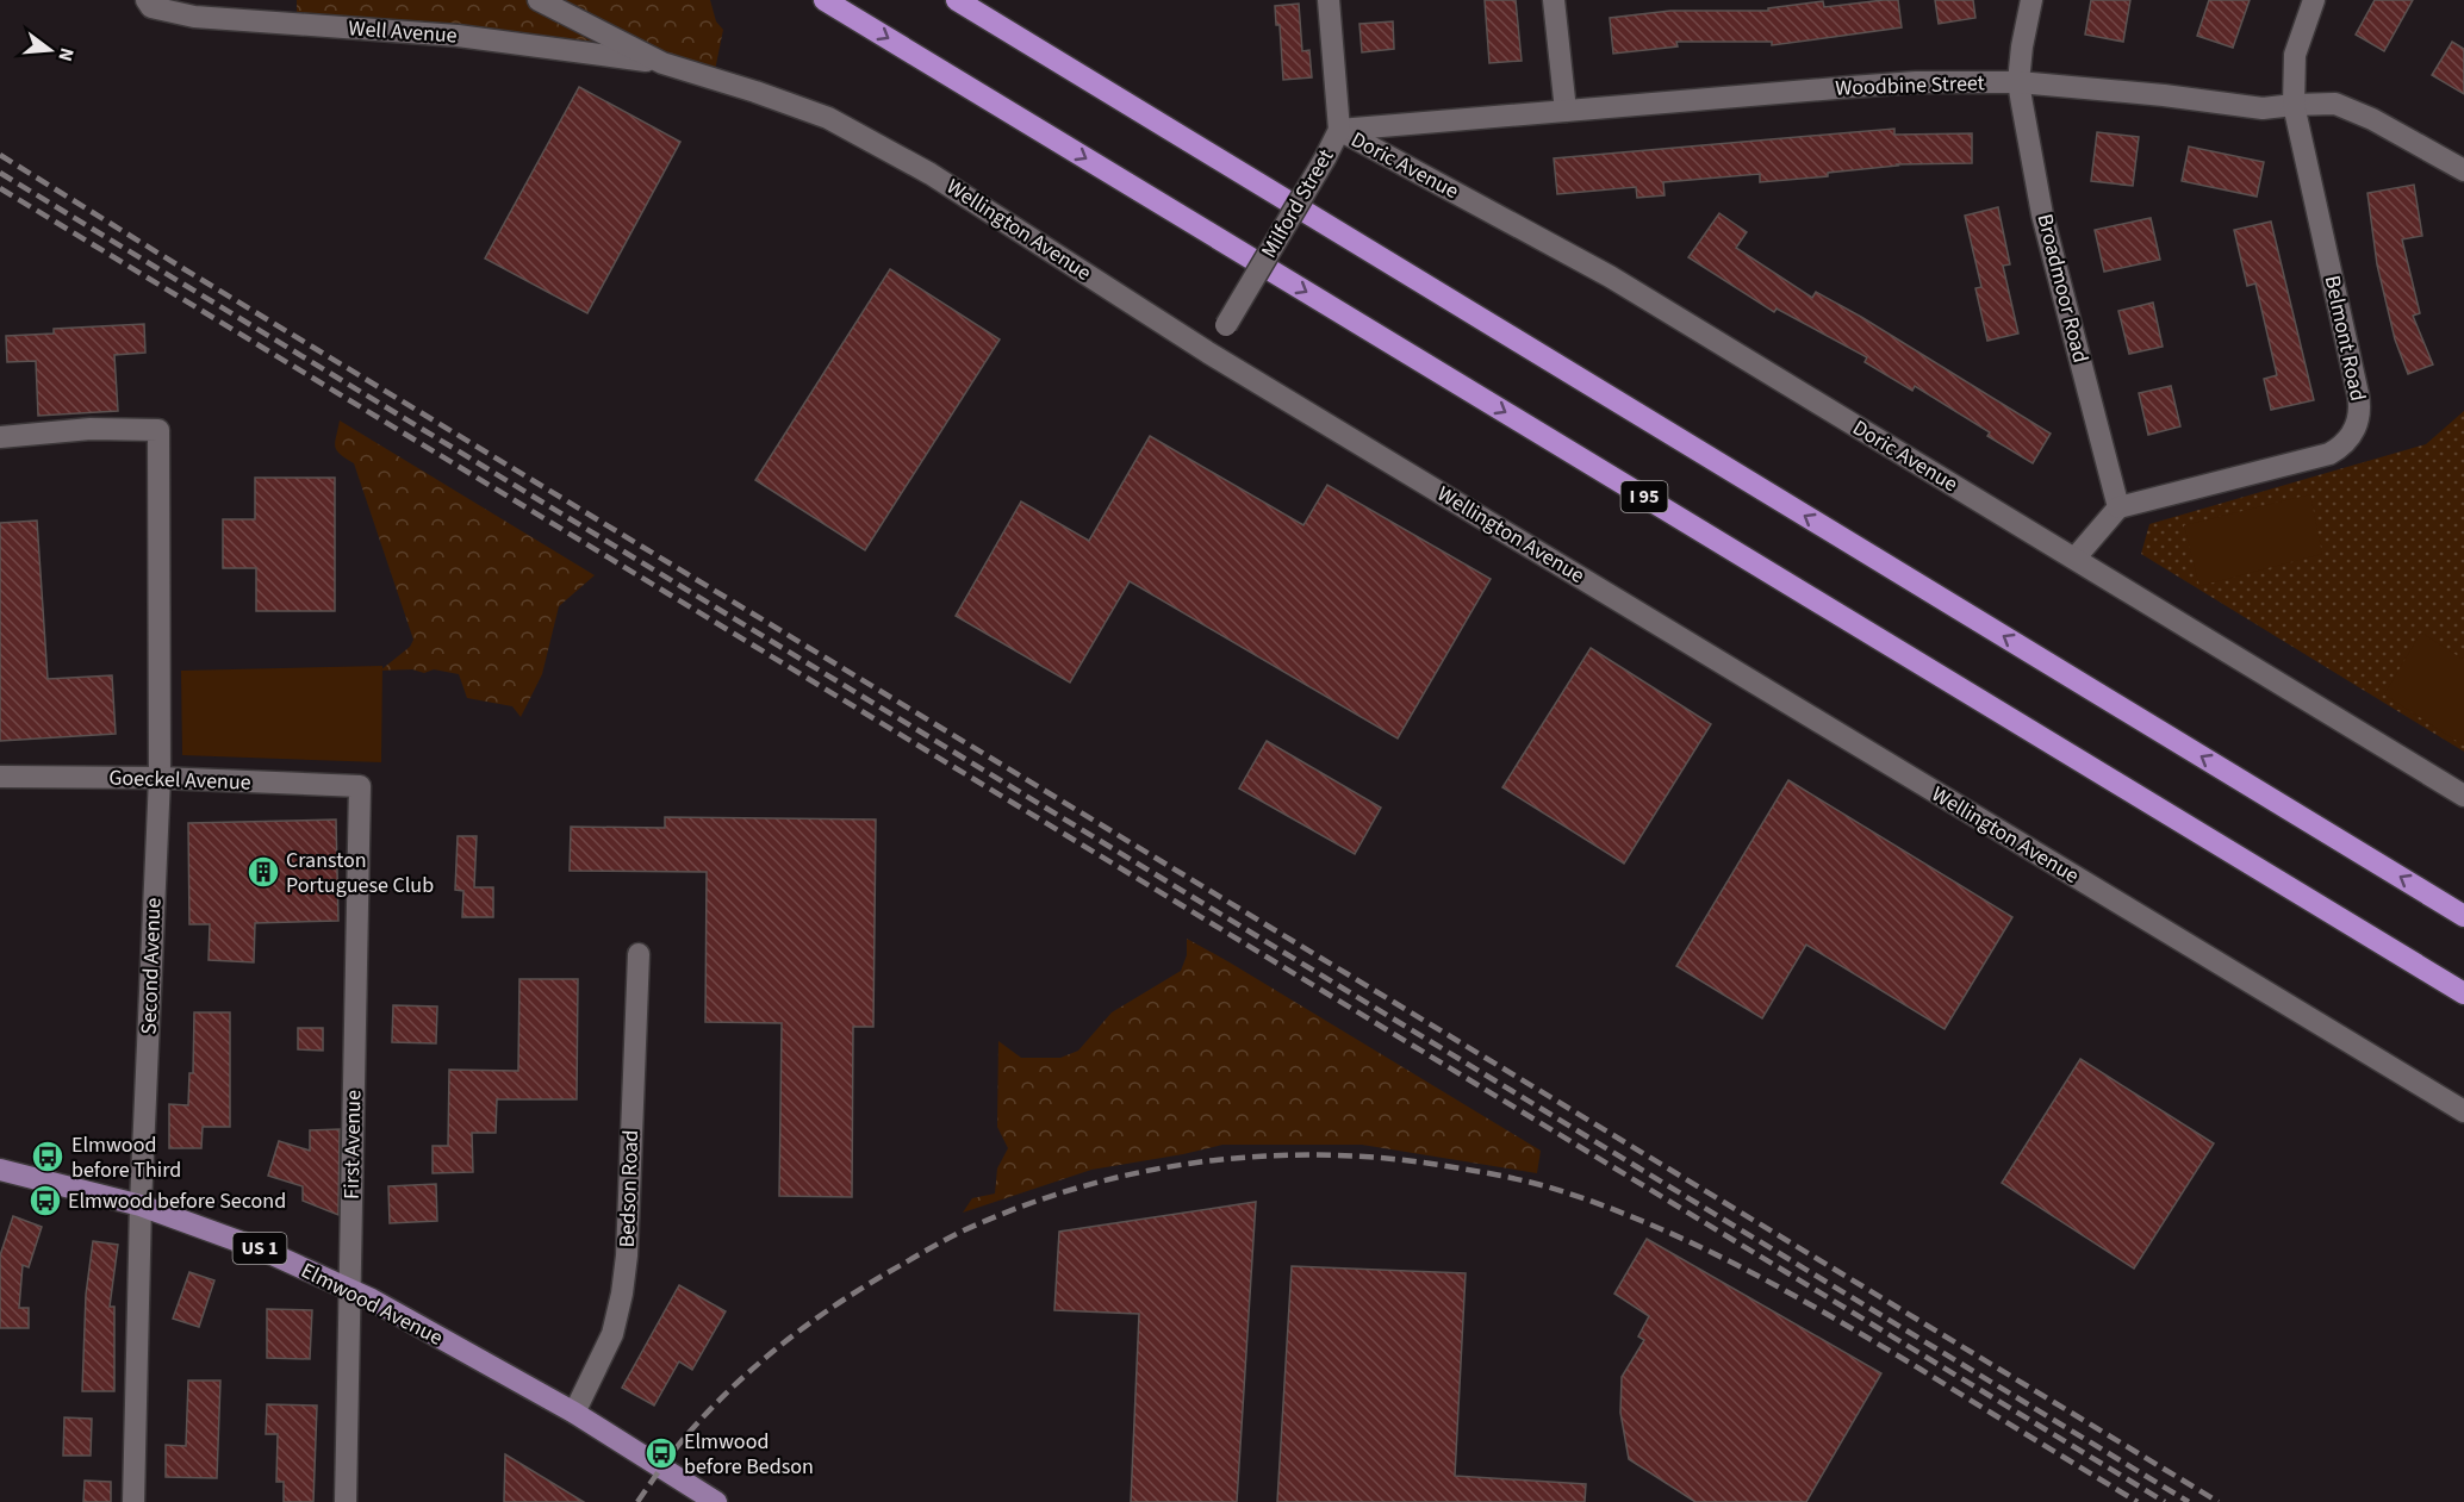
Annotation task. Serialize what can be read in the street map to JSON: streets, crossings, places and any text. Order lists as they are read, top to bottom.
{
  "streets": {
    "highway": ["I 95"],
    "main road": ["US 1", "Elmwood Avenue"],
    "street": [
      "Well Avenue",
      "Woodbine Street",
      "Doric Avenue",
      "Milford Street",
      "Wellington Avenue",
      "Broadmoor Road",
      "Belmont Road",
      "Goeckel Avenue",
      "Second Avenue",
      "First Avenue",
      "Bedson Road"
    ]
  },
  "crossings": [
    ["Well Avenue", "Wellington Avenue"],
    ["Woodbine Street", "Doric Avenue"],
    ["Woodbine Street", "Milford Street"],
    ["Woodbine Street", "Broadmoor Road"],
    ["Woodbine Street", "Belmont Road"],
    ["Doric Avenue", "Milford Street"],
    ["Milford Street", "Wellington Avenue"],
    ["Broadmoor Road", "Belmont Road"],
    ["Goeckel Avenue", "Second Avenue"],
    ["Goeckel Avenue", "First Avenue"],
    ["Second Avenue", "Elmwood Avenue"],
    ["First Avenue", "Elmwood Avenue"],
    ["Bedson Road", "Elmwood Avenue"]
  ],
  "places": {
    "building": ["Cranston Portuguese Club"],
    "bus stop": ["Elmwood before Third", "Elmwood before Second", "Elmwood before Bedson"]
  },
  "north": "right"
}
